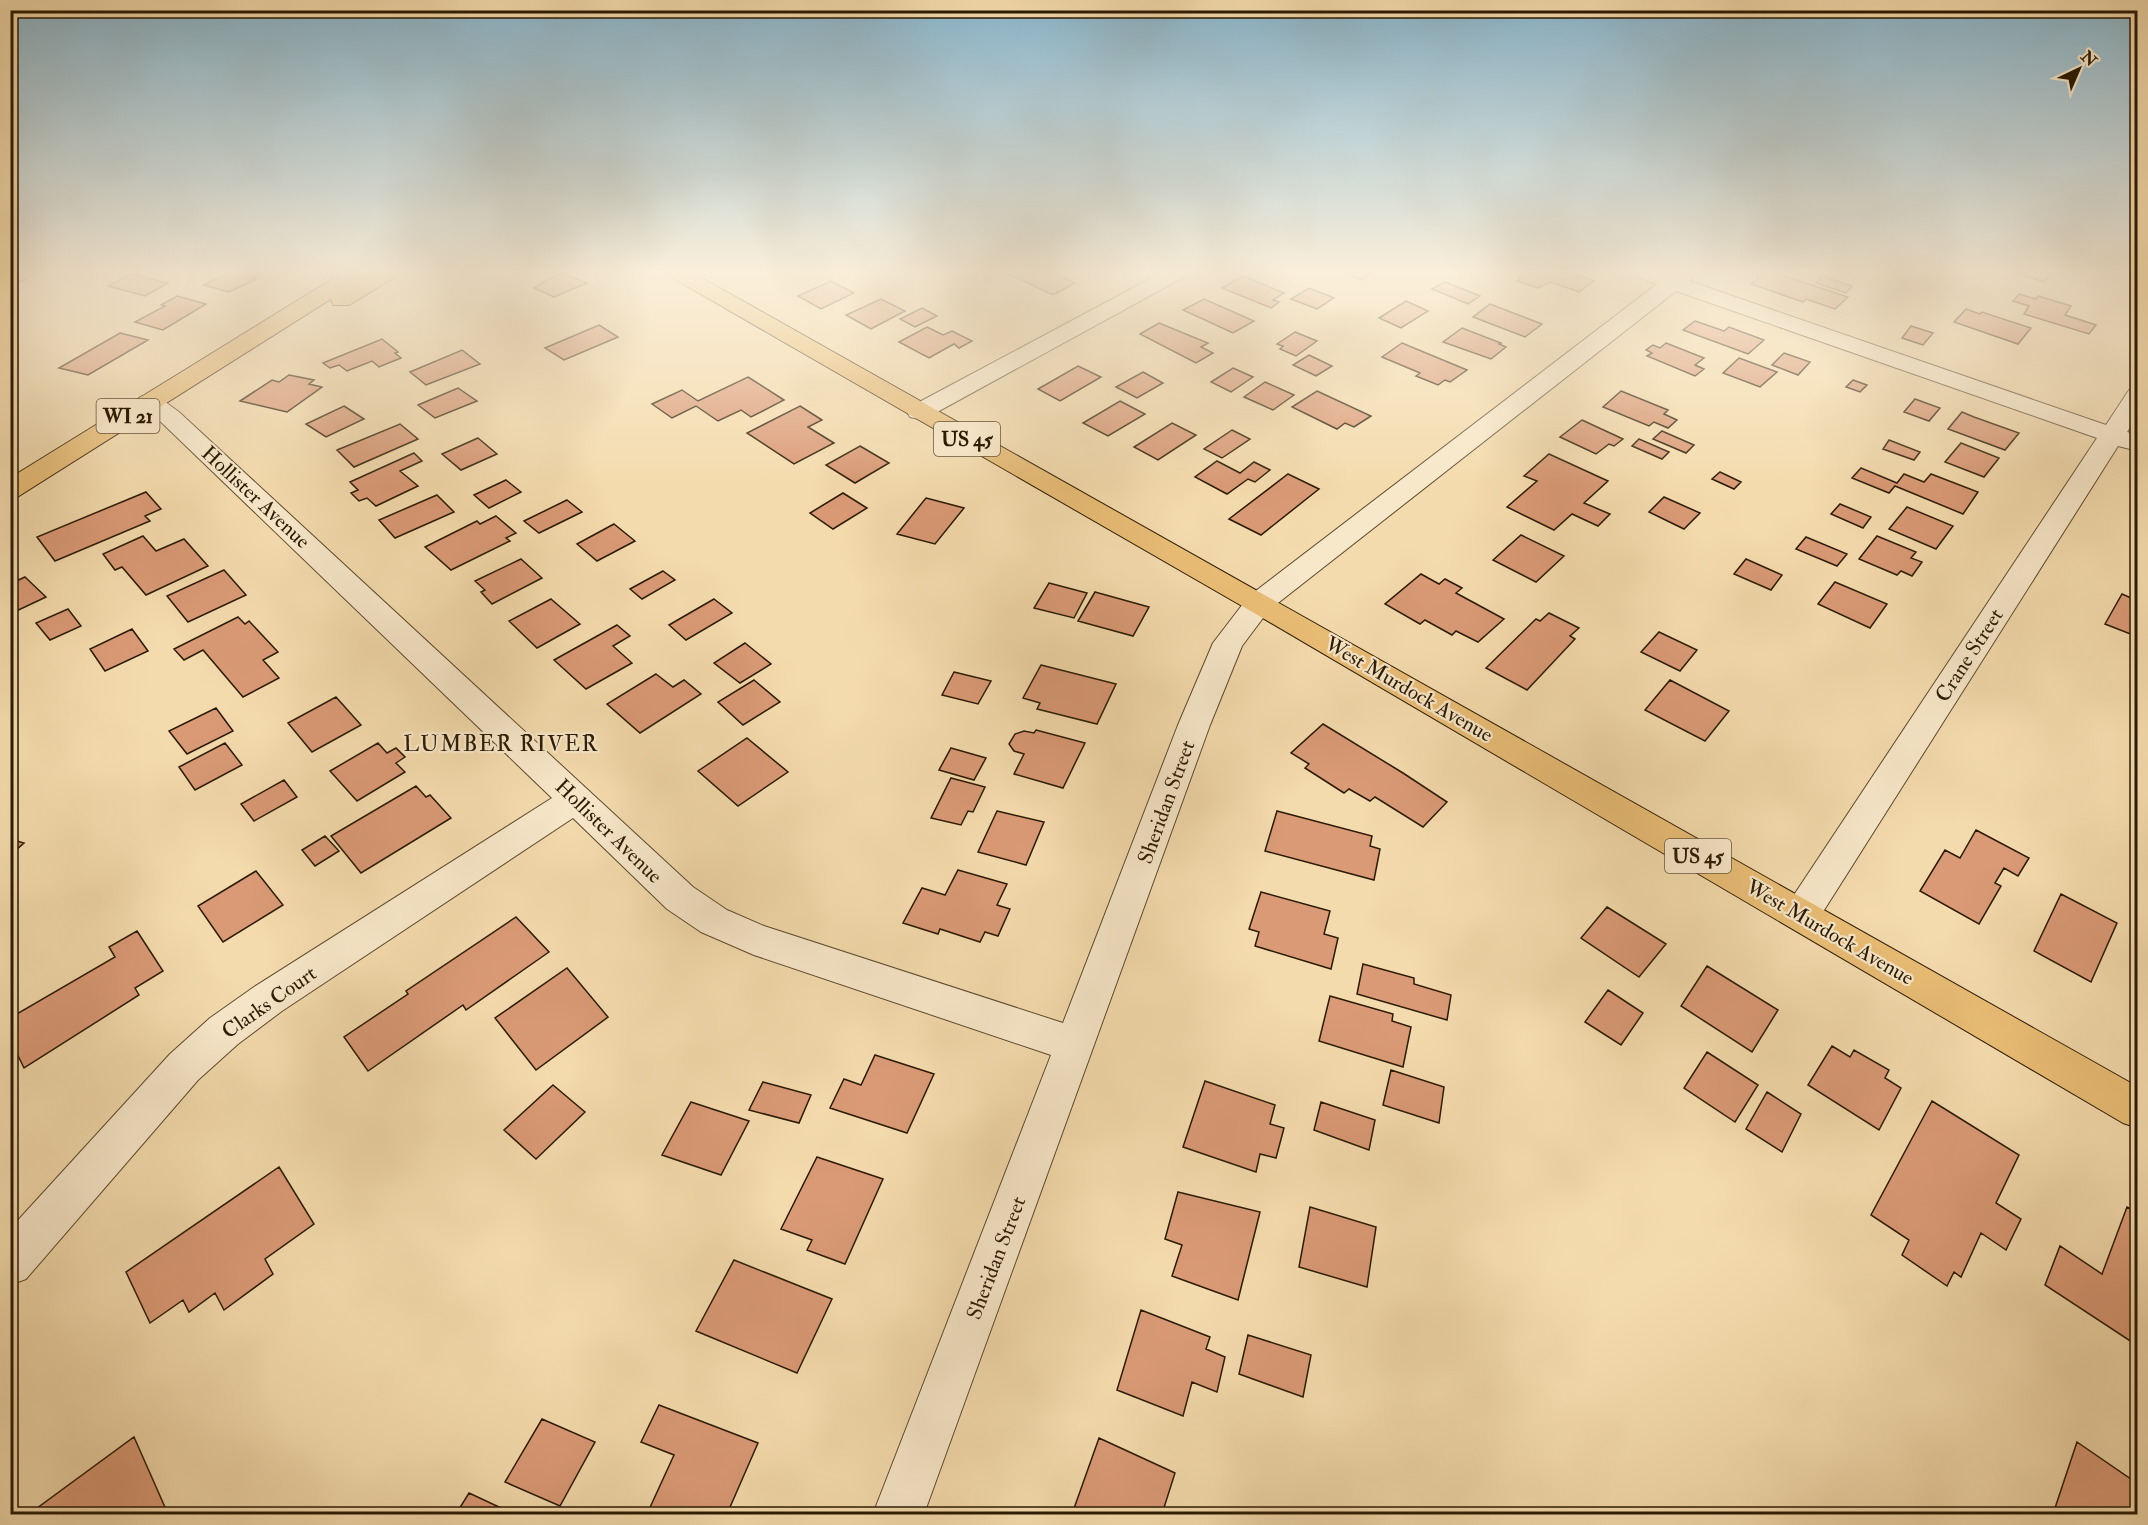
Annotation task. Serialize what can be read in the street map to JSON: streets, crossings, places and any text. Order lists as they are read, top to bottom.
{
  "streets": {
    "main road": ["WI 21", "US 45", "West Murdock Avenue"],
    "street": [
      "Hollister Avenue",
      "Crane Street",
      "Sheridan Street",
      "Clarks Court"
    ]
  },
  "crossings": [
    ["WI 21", "Hollister Avenue"],
    ["Hollister Avenue", "Sheridan Street"],
    ["Hollister Avenue", "Clarks Court"],
    ["Crane Street", "West Murdock Avenue"],
    ["West Murdock Avenue", "Sheridan Street"]
  ],
  "districts": ["LUMBER RIVER"],
  "north": "top right"
}
